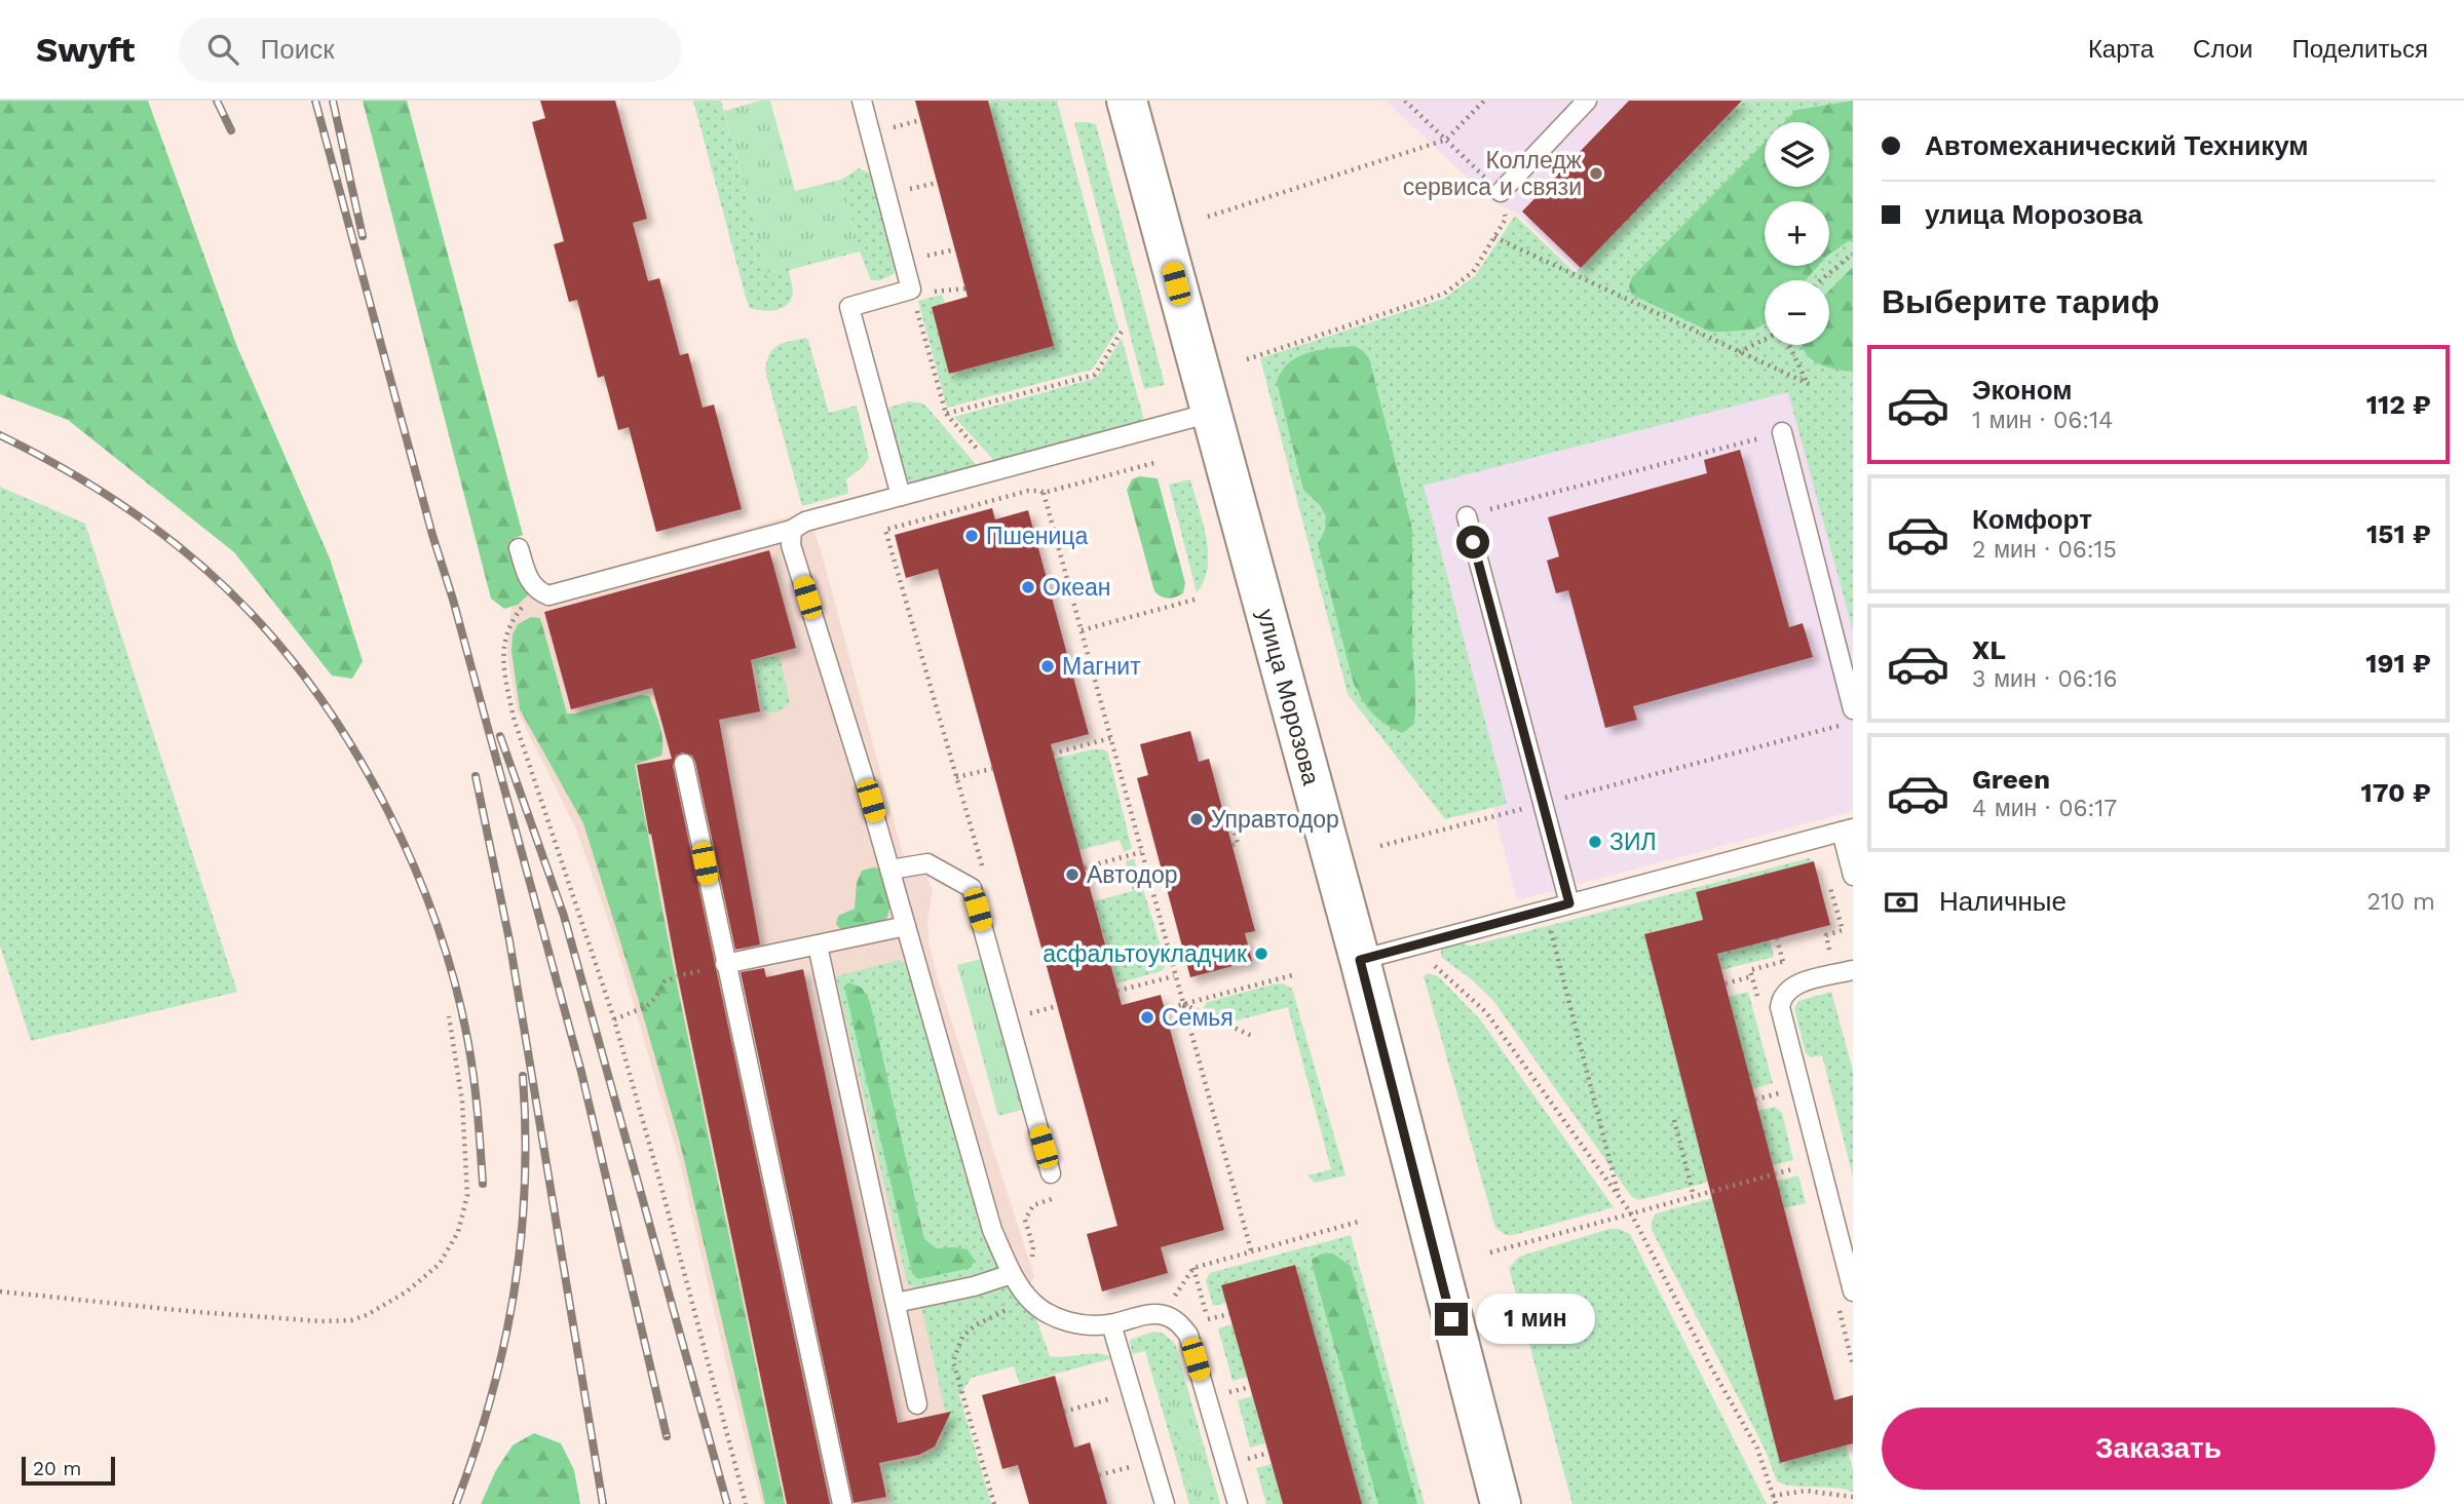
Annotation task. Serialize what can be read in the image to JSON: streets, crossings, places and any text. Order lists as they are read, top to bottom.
{
  "streets": {
    "main road": ["улица Морозова"]
  },
  "places": [
    "Колледж сервиса и связи",
    "Пшеница",
    "Океан",
    "Магнит",
    "Управтодор",
    "ЗИЛ",
    "Автодор",
    "асфальтоукладчик",
    "Семья"
  ],
  "scale_bar": "20 m",
  "page": {
    "header": "Swyft",
    "search": "Поиск",
    "nav": ["Карта", "Слои", "Поделиться"],
    "banner": ["Автомеханический Техникум", "улица Морозова"],
    "map_buttons": ["+", "−"],
    "heading": "Выберите тариф",
    "list": [
      {
        "name": "Эконом",
        "note": "1 мин · 06:14",
        "value": "112 ₽"
      },
      {
        "name": "Комфорт",
        "note": "2 мин · 06:15",
        "value": "151 ₽"
      },
      {
        "name": "XL",
        "note": "3 мин · 06:16",
        "value": "191 ₽"
      },
      {
        "name": "Green",
        "note": "4 мин · 06:17",
        "value": "170 ₽"
      }
    ],
    "pay": ["Наличные", "210 m"],
    "bubble": "1 мин",
    "buttons": "Заказать",
    "scale": "20 m"
  }
}
